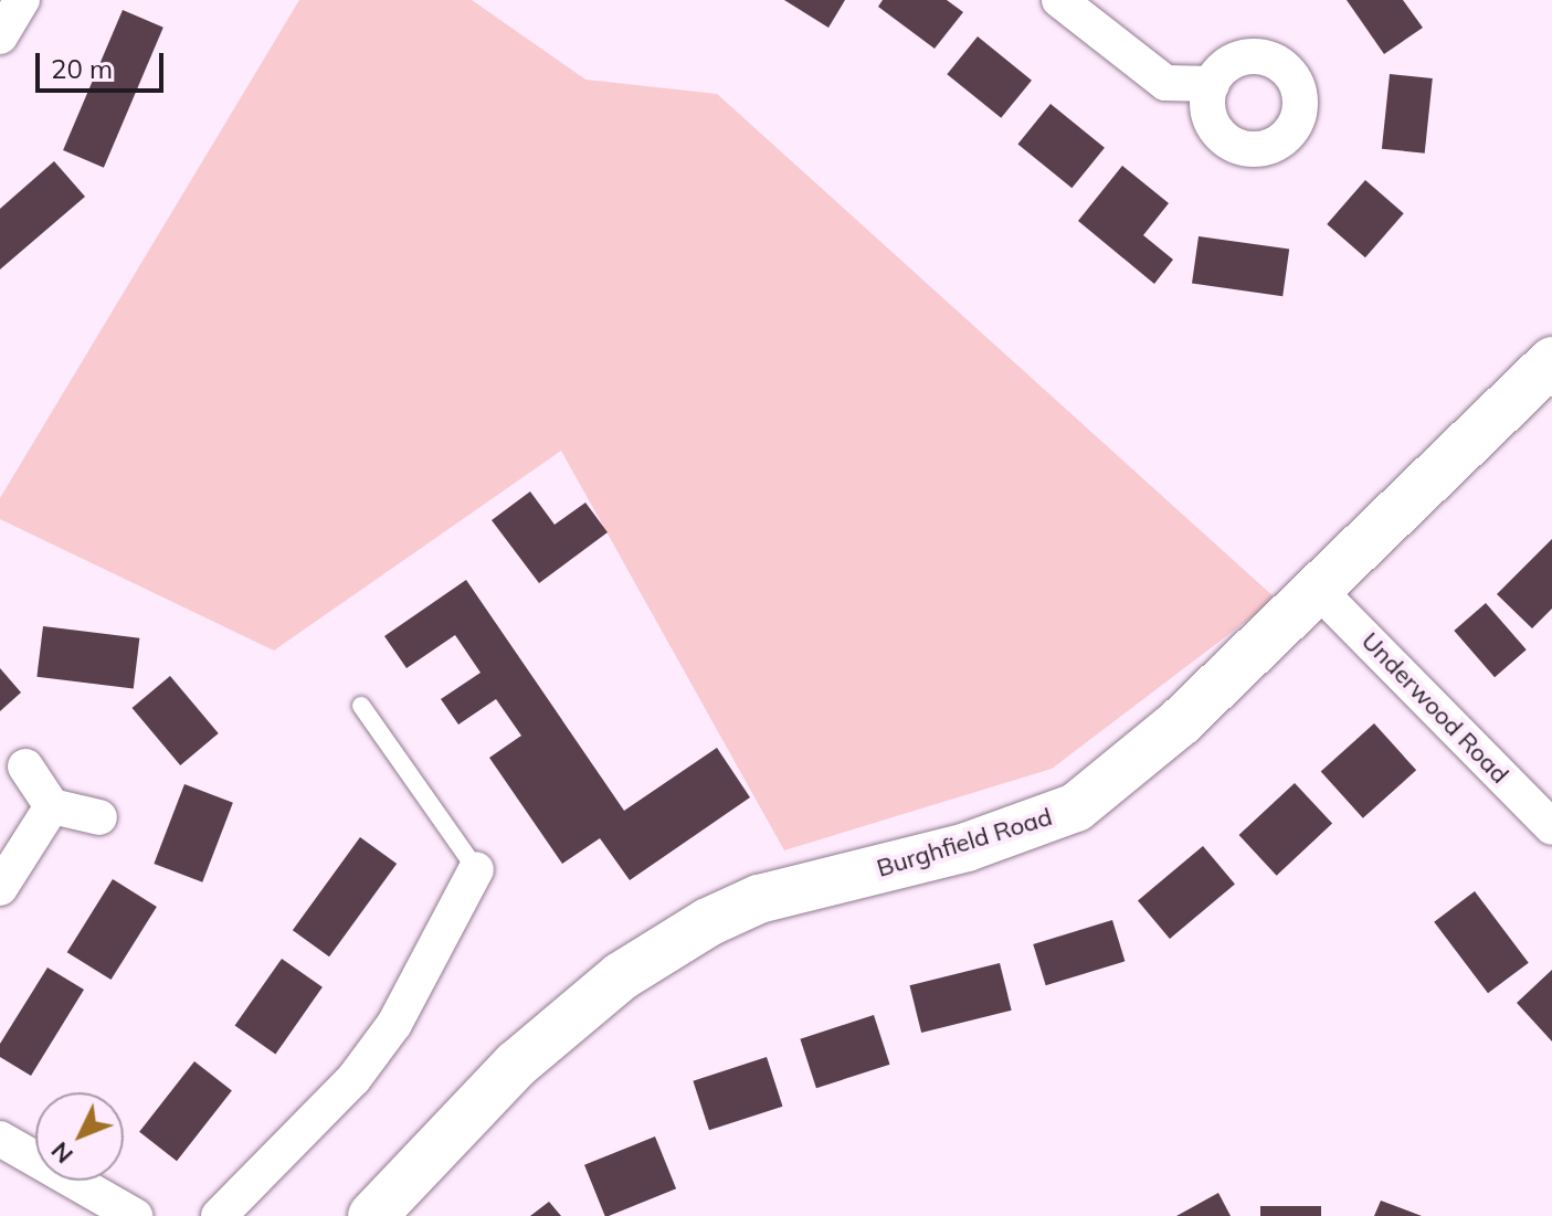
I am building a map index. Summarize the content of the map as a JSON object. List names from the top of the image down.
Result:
{
  "streets": {
    "street": ["Underwood Road", "Burghfield Road"]
  },
  "crossings": [
    ["Underwood Road", "Burghfield Road"]
  ],
  "scale_bar": "20 m",
  "north": "bottom left"
}
